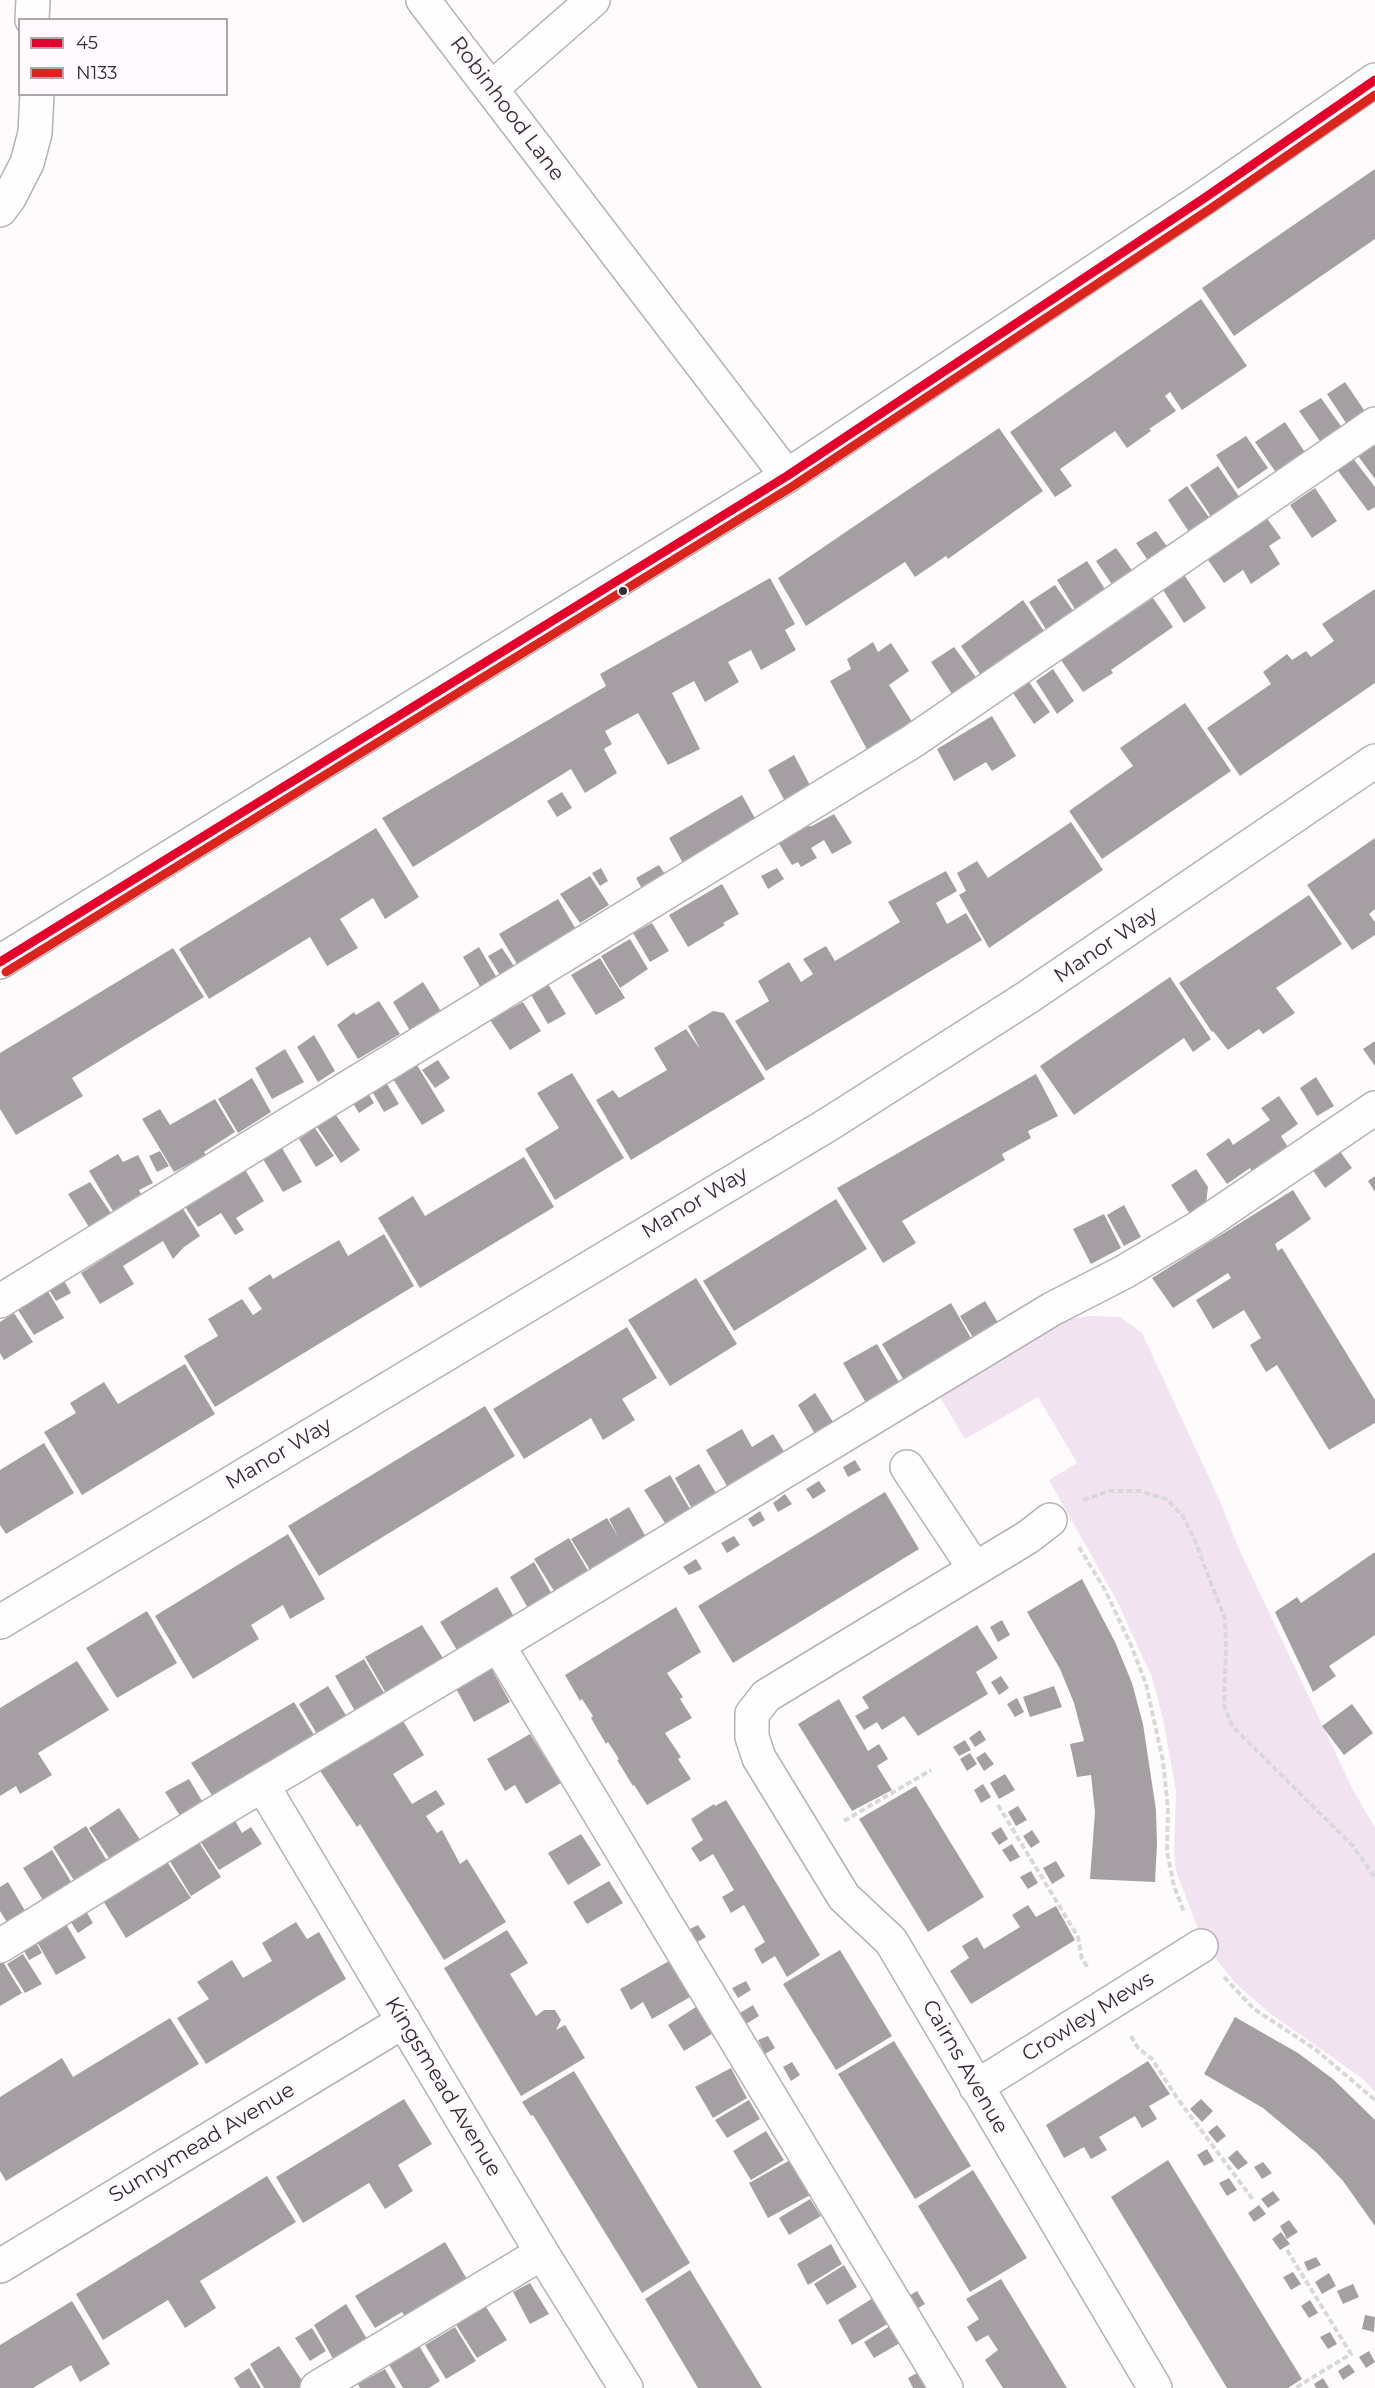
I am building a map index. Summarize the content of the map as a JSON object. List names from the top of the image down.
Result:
{
  "streets": {
    "street": [
      "Robinhood Lane",
      "Manor Way",
      "Crowley Mews",
      "Cairns Avenue",
      "Kingsmead Avenue",
      "Sunnymead Avenue"
    ]
  },
  "crossings": [
    ["Crowley Mews", "Cairns Avenue"],
    ["Kingsmead Avenue", "Sunnymead Avenue"]
  ],
  "lines": ["transit line 45", "transit line N133"],
  "legend": ["45", "N133"]
}
